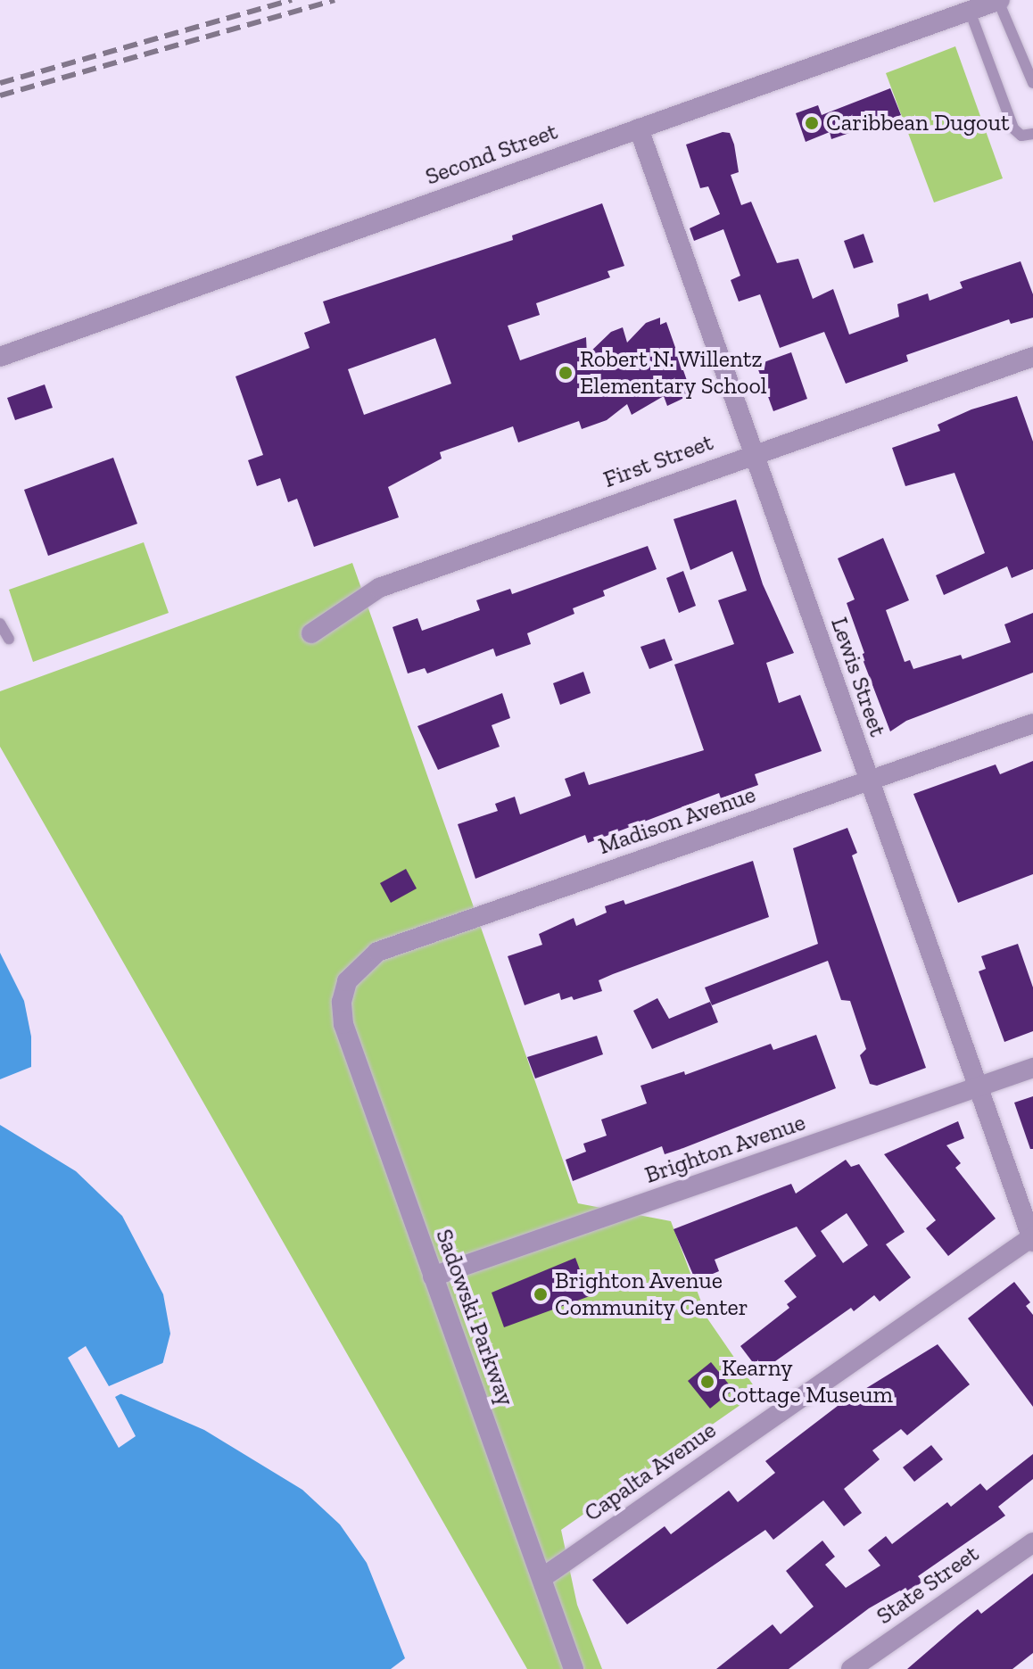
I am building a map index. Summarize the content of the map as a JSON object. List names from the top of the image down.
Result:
{
  "streets": {
    "street": [
      "Second Street",
      "First Street",
      "Lewis Street",
      "Madison Avenue",
      "Brighton Avenue",
      "Sadowski Parkway",
      "Capalta Avenue",
      "State Street"
    ]
  },
  "crossings": [
    ["Second Street", "Lewis Street"],
    ["First Street", "Lewis Street"],
    ["Lewis Street", "Madison Avenue"],
    ["Lewis Street", "Brighton Avenue"],
    ["Lewis Street", "Capalta Avenue"],
    ["Madison Avenue", "Sadowski Parkway"],
    ["Brighton Avenue", "Sadowski Parkway"],
    ["Sadowski Parkway", "Capalta Avenue"]
  ],
  "places": [
    "Caribbean Dugout",
    "Robert N. Willentz Elementary School",
    "Brighton Avenue Community Center",
    "Kearny Cottage Museum"
  ]
}
